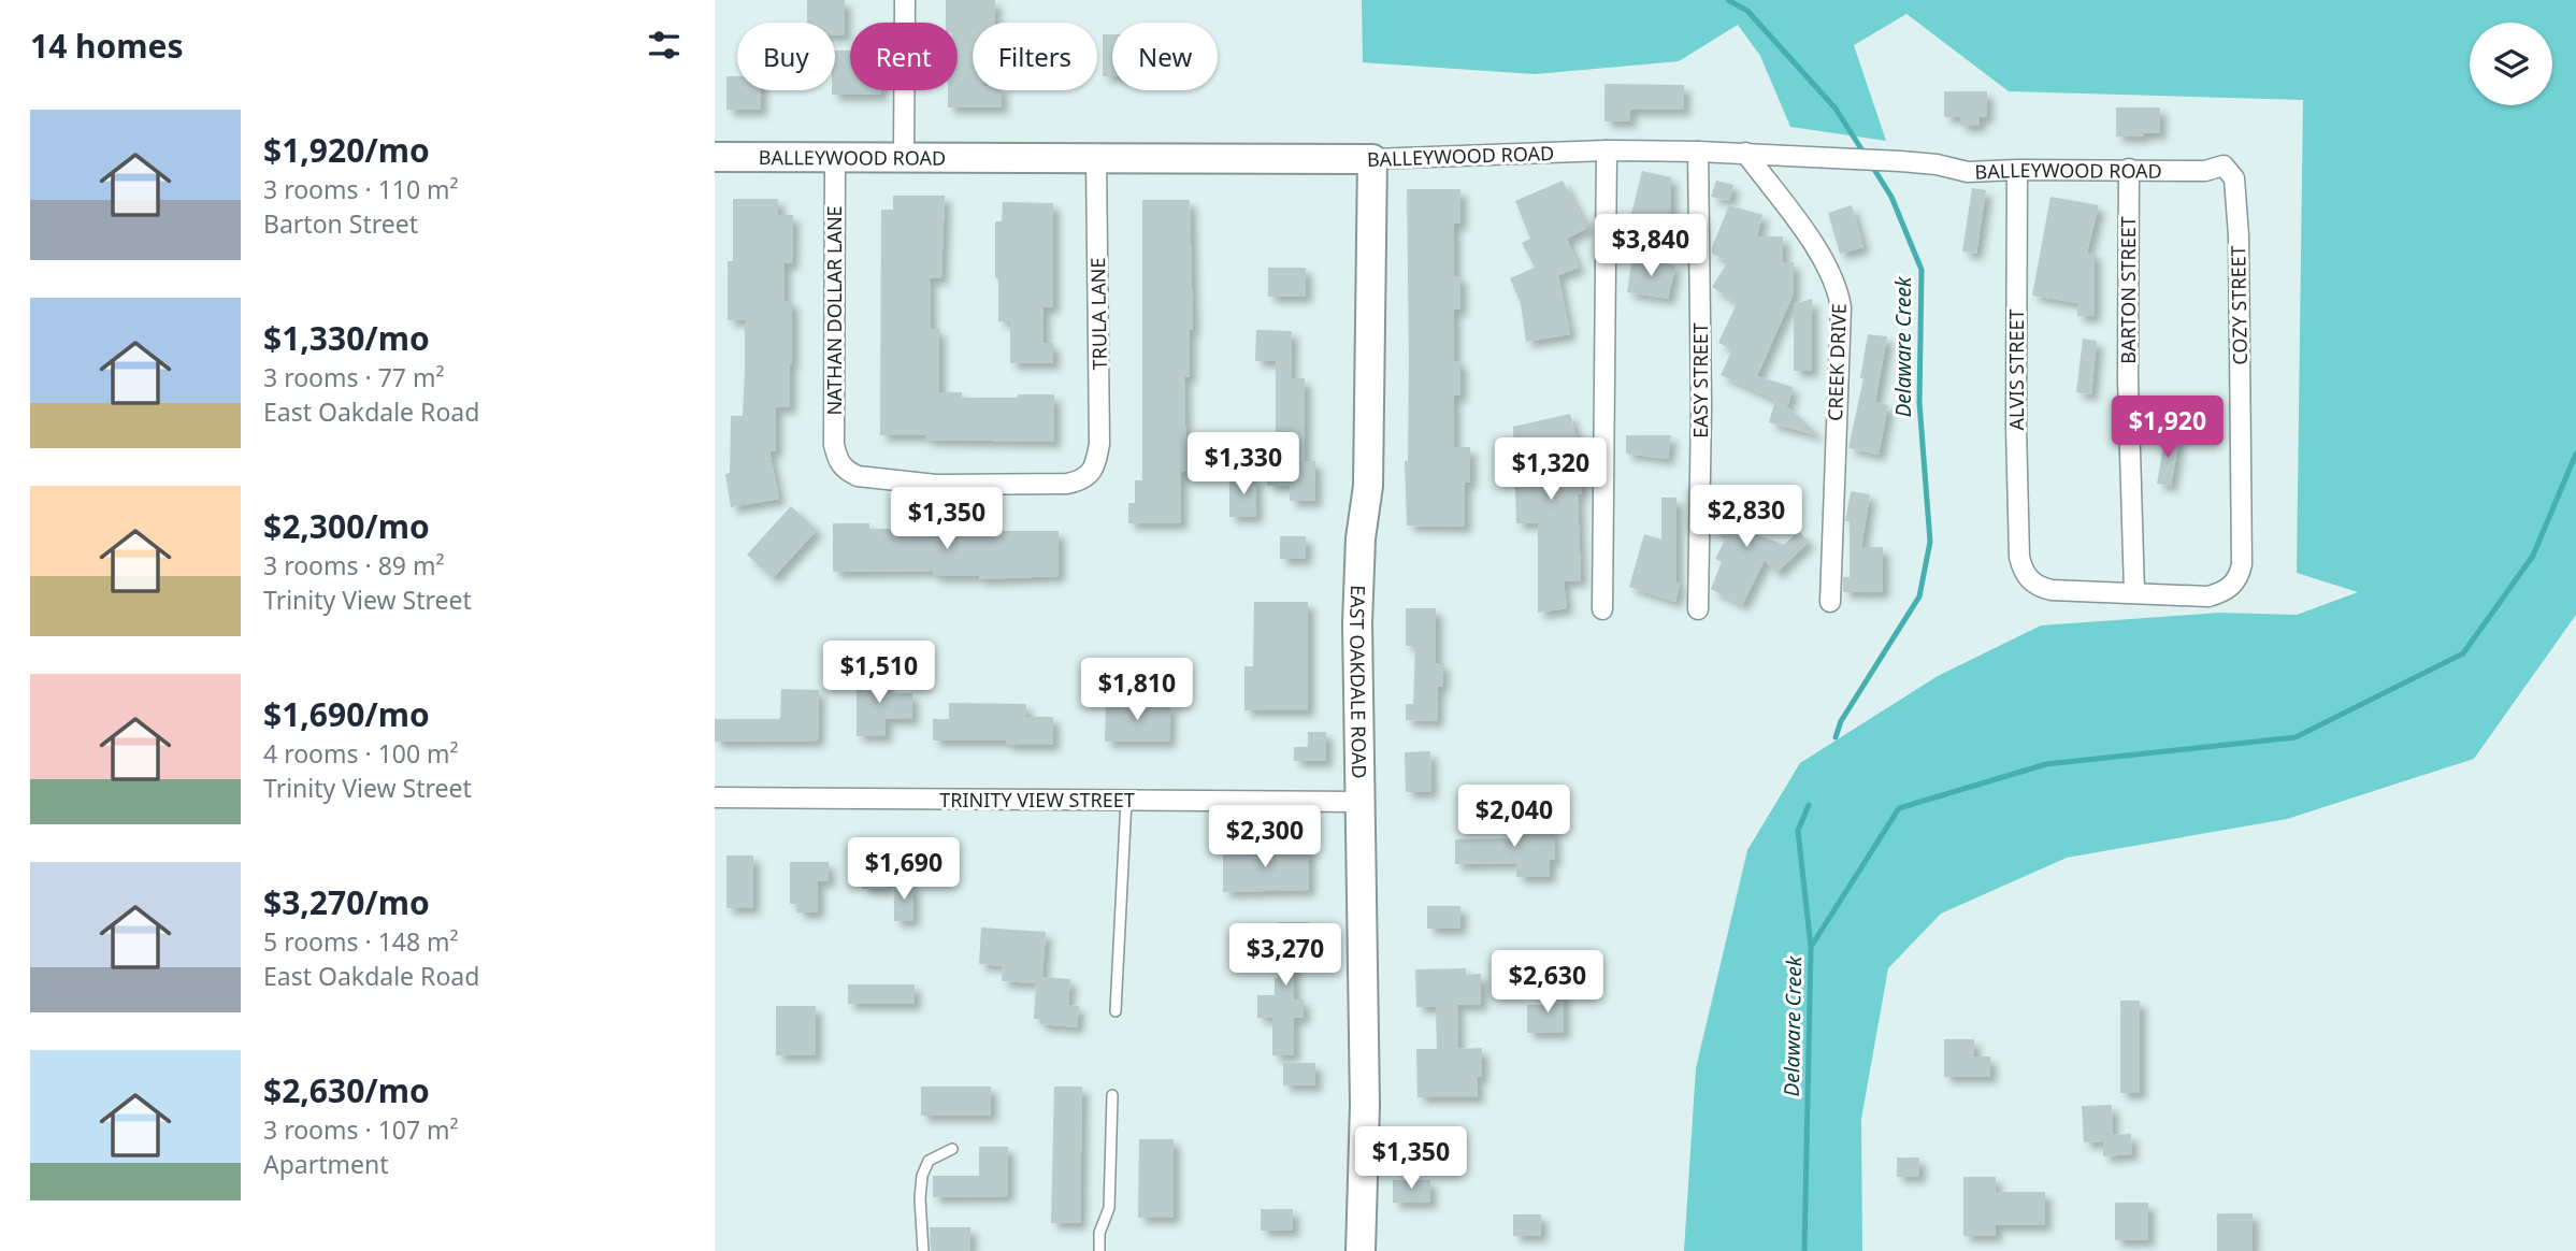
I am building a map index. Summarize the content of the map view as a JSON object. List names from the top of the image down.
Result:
{
  "streets": {
    "street": [
      "BALLEYWOOD ROAD",
      "BARTON STREET",
      "COZY STREET",
      "NATHAN DOLLAR LANE",
      "TRULA LANE",
      "CREEK DRIVE",
      "ALVIS STREET",
      "EASY STREET",
      "EAST OAKDALE ROAD",
      "TRINITY VIEW STREET"
    ]
  },
  "crossings": [
    ["BALLEYWOOD ROAD", "BARTON STREET"],
    ["BALLEYWOOD ROAD", "COZY STREET"],
    ["BALLEYWOOD ROAD", "NATHAN DOLLAR LANE"],
    ["BALLEYWOOD ROAD", "TRULA LANE"],
    ["BALLEYWOOD ROAD", "CREEK DRIVE"],
    ["BALLEYWOOD ROAD", "ALVIS STREET"],
    ["BALLEYWOOD ROAD", "EASY STREET"],
    ["BALLEYWOOD ROAD", "EAST OAKDALE ROAD"],
    ["BARTON STREET", "COZY STREET"],
    ["BARTON STREET", "ALVIS STREET"],
    ["COZY STREET", "ALVIS STREET"],
    ["NATHAN DOLLAR LANE", "TRULA LANE"],
    ["EAST OAKDALE ROAD", "TRINITY VIEW STREET"]
  ],
  "water": ["Delaware Creek"],
  "page": {
    "heading": "14 homes",
    "chip": [
      "Buy",
      "Rent",
      "Filters",
      "New"
    ],
    "list": [
      {
        "name": "$1,920/mo",
        "note": "3 rooms · 110 m² · Barton Street"
      },
      {
        "name": "$1,330/mo",
        "note": "3 rooms · 77 m² · East Oakdale Road"
      },
      {
        "name": "$2,300/mo",
        "note": "3 rooms · 89 m² · Trinity View Street"
      },
      {
        "name": "$1,690/mo",
        "note": "4 rooms · 100 m² · Trinity View Street"
      },
      {
        "name": "$3,270/mo",
        "note": "5 rooms · 148 m² · East Oakdale Road"
      },
      {
        "name": "$2,630/mo",
        "note": "3 rooms · 107 m² · Apartment"
      }
    ],
    "price": [
      "$3,840",
      "$1,920",
      "$1,330",
      "$1,320",
      "$2,830",
      "$1,350",
      "$1,510",
      "$1,810",
      "$2,040",
      "$2,300",
      "$1,690",
      "$3,270",
      "$2,630",
      "$1,350"
    ]
  }
}
